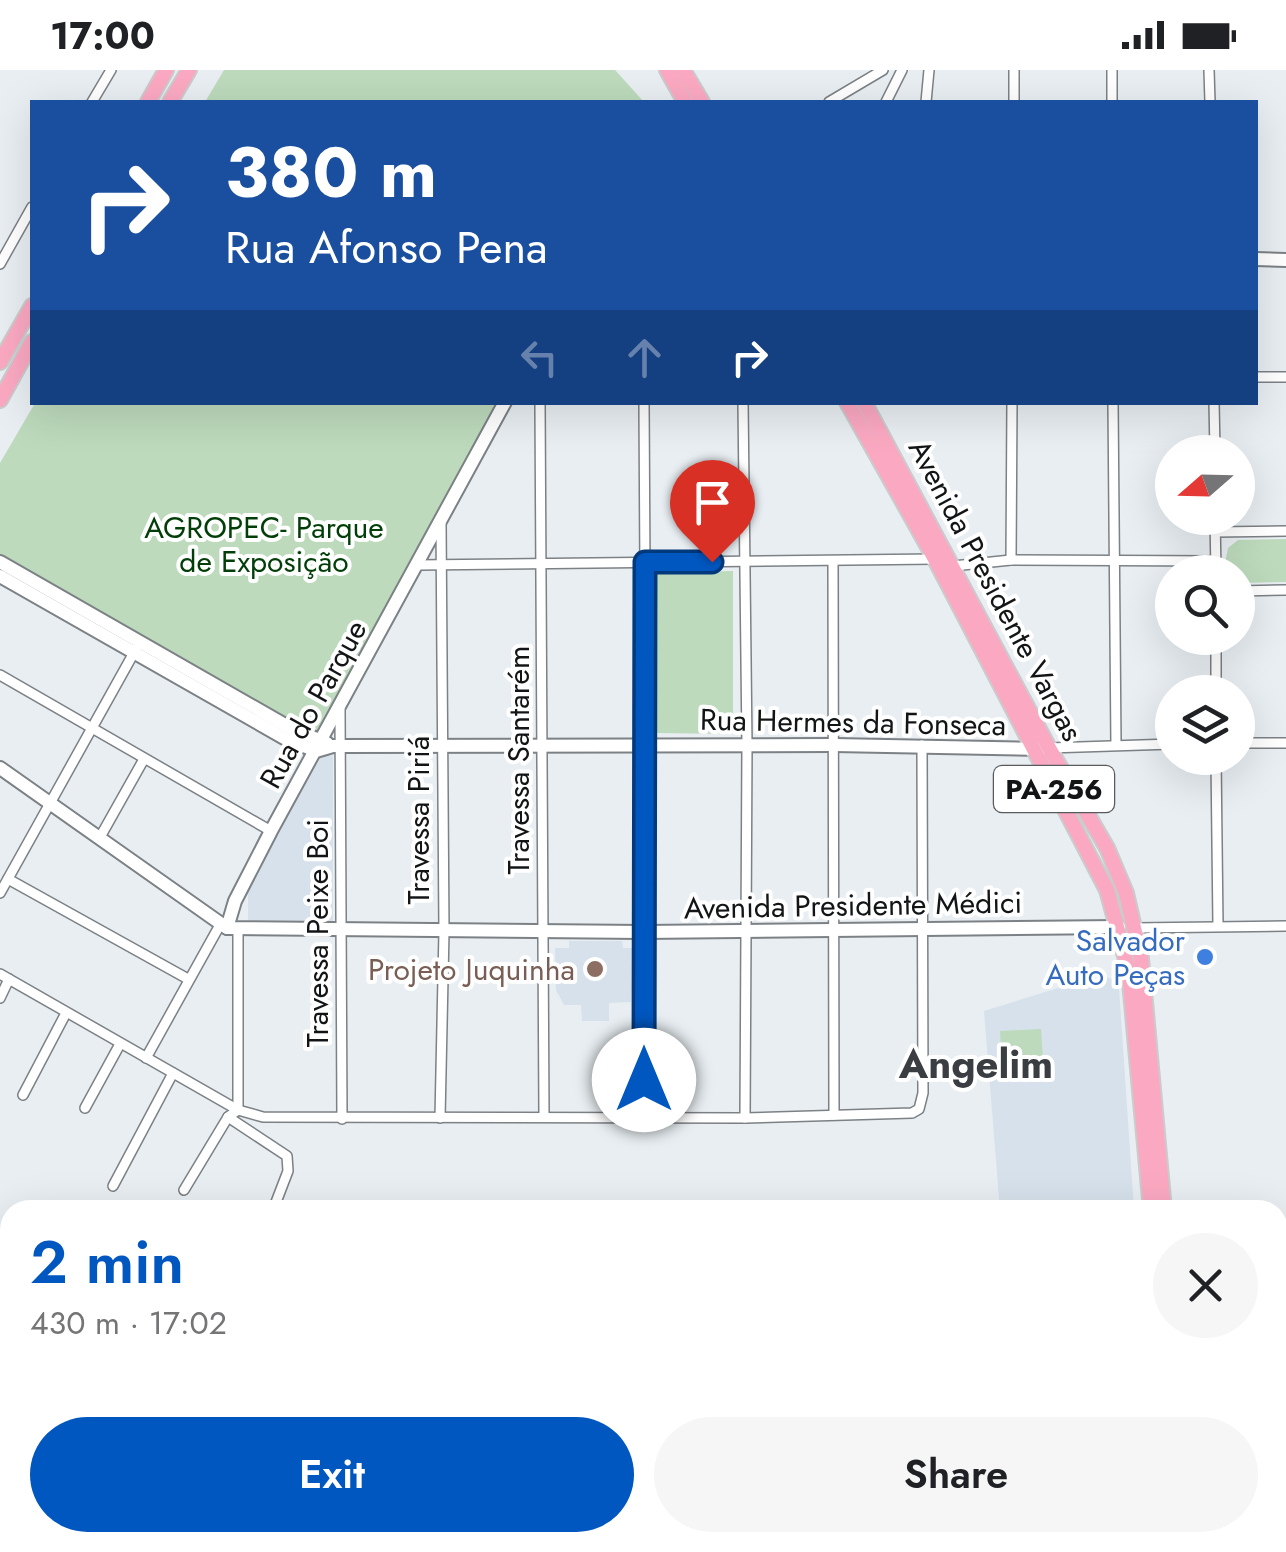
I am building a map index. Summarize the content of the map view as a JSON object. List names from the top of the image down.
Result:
{
  "streets": {
    "main road": ["Avenida Presidente Vargas", "PA-256"],
    "street": [
      "Rua do Parque",
      "Rua Hermes da Fonseca",
      "Travessa Santarém",
      "Travessa Piriá",
      "Avenida Presidente Médici",
      "Travessa Peixe Boi"
    ]
  },
  "crossings": [
    ["Avenida Presidente Vargas", "Rua Hermes da Fonseca"],
    ["Avenida Presidente Vargas", "Avenida Presidente Médici"],
    ["Rua do Parque", "Rua Hermes da Fonseca"],
    ["Rua do Parque", "Travessa Piriá"],
    ["Rua do Parque", "Avenida Presidente Médici"],
    ["Rua do Parque", "Travessa Peixe Boi"],
    ["Rua Hermes da Fonseca", "Travessa Santarém"],
    ["Rua Hermes da Fonseca", "Travessa Piriá"],
    ["Rua Hermes da Fonseca", "Travessa Peixe Boi"],
    ["Travessa Santarém", "Avenida Presidente Médici"],
    ["Travessa Piriá", "Avenida Presidente Médici"],
    ["Avenida Presidente Médici", "Travessa Peixe Boi"]
  ],
  "districts": ["Angelim"],
  "parks": ["AGROPEC- Parque de Exposição"],
  "places": ["Salvador Auto Peças", "Projeto Juquinha"],
  "north": "left",
  "page": {
    "status": "17:00",
    "turn": ["380 m", "Rua Afonso Pena"],
    "heading": ["2 min", "430 m · 17:02"],
    "buttons": ["Exit", "Share"]
  }
}
